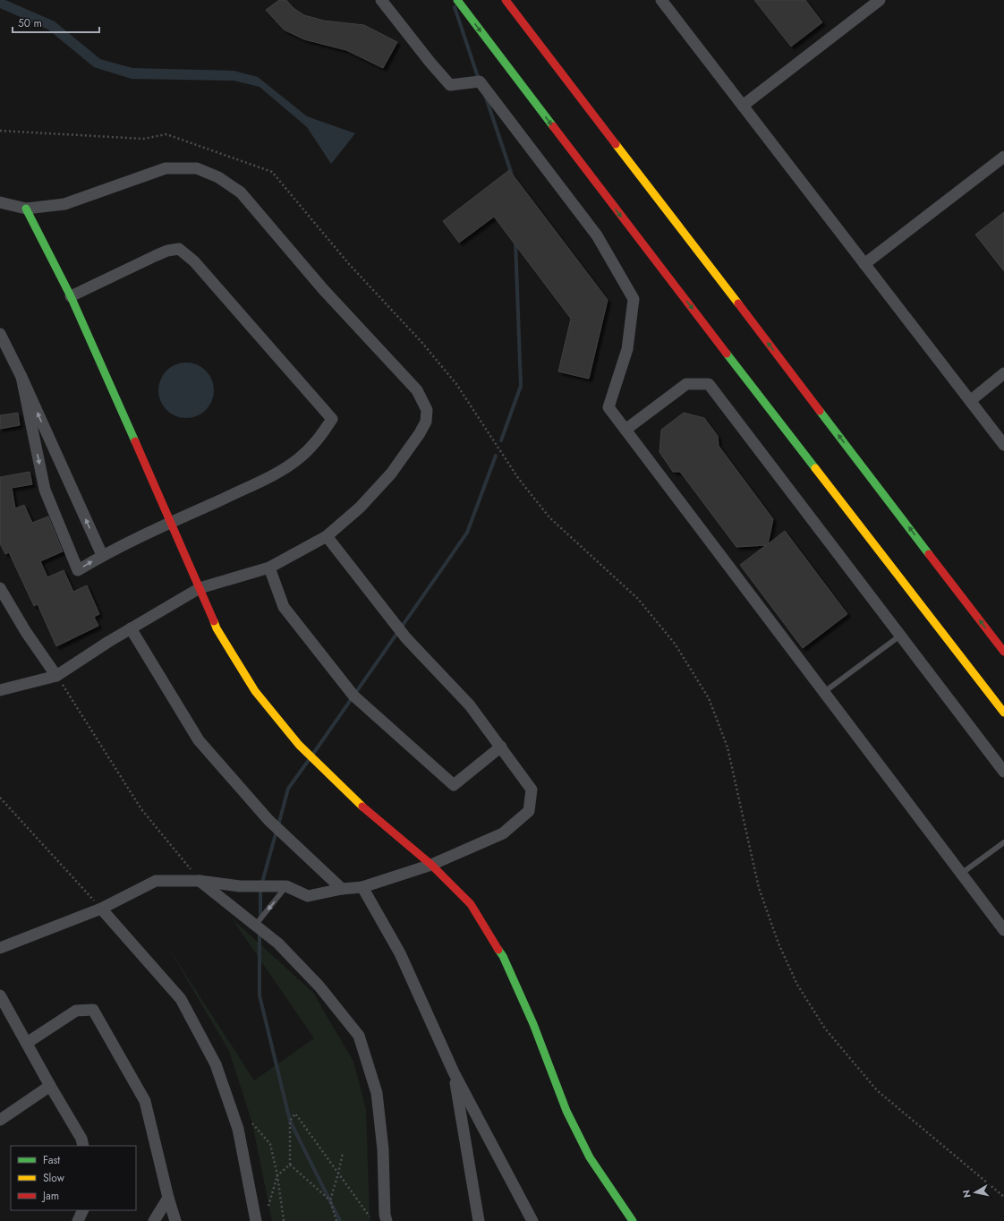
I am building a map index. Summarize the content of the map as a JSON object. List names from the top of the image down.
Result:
{
  "legend": ["Fast", "Slow", "Jam"],
  "scale_bar": "50 m",
  "north": "left"
}
